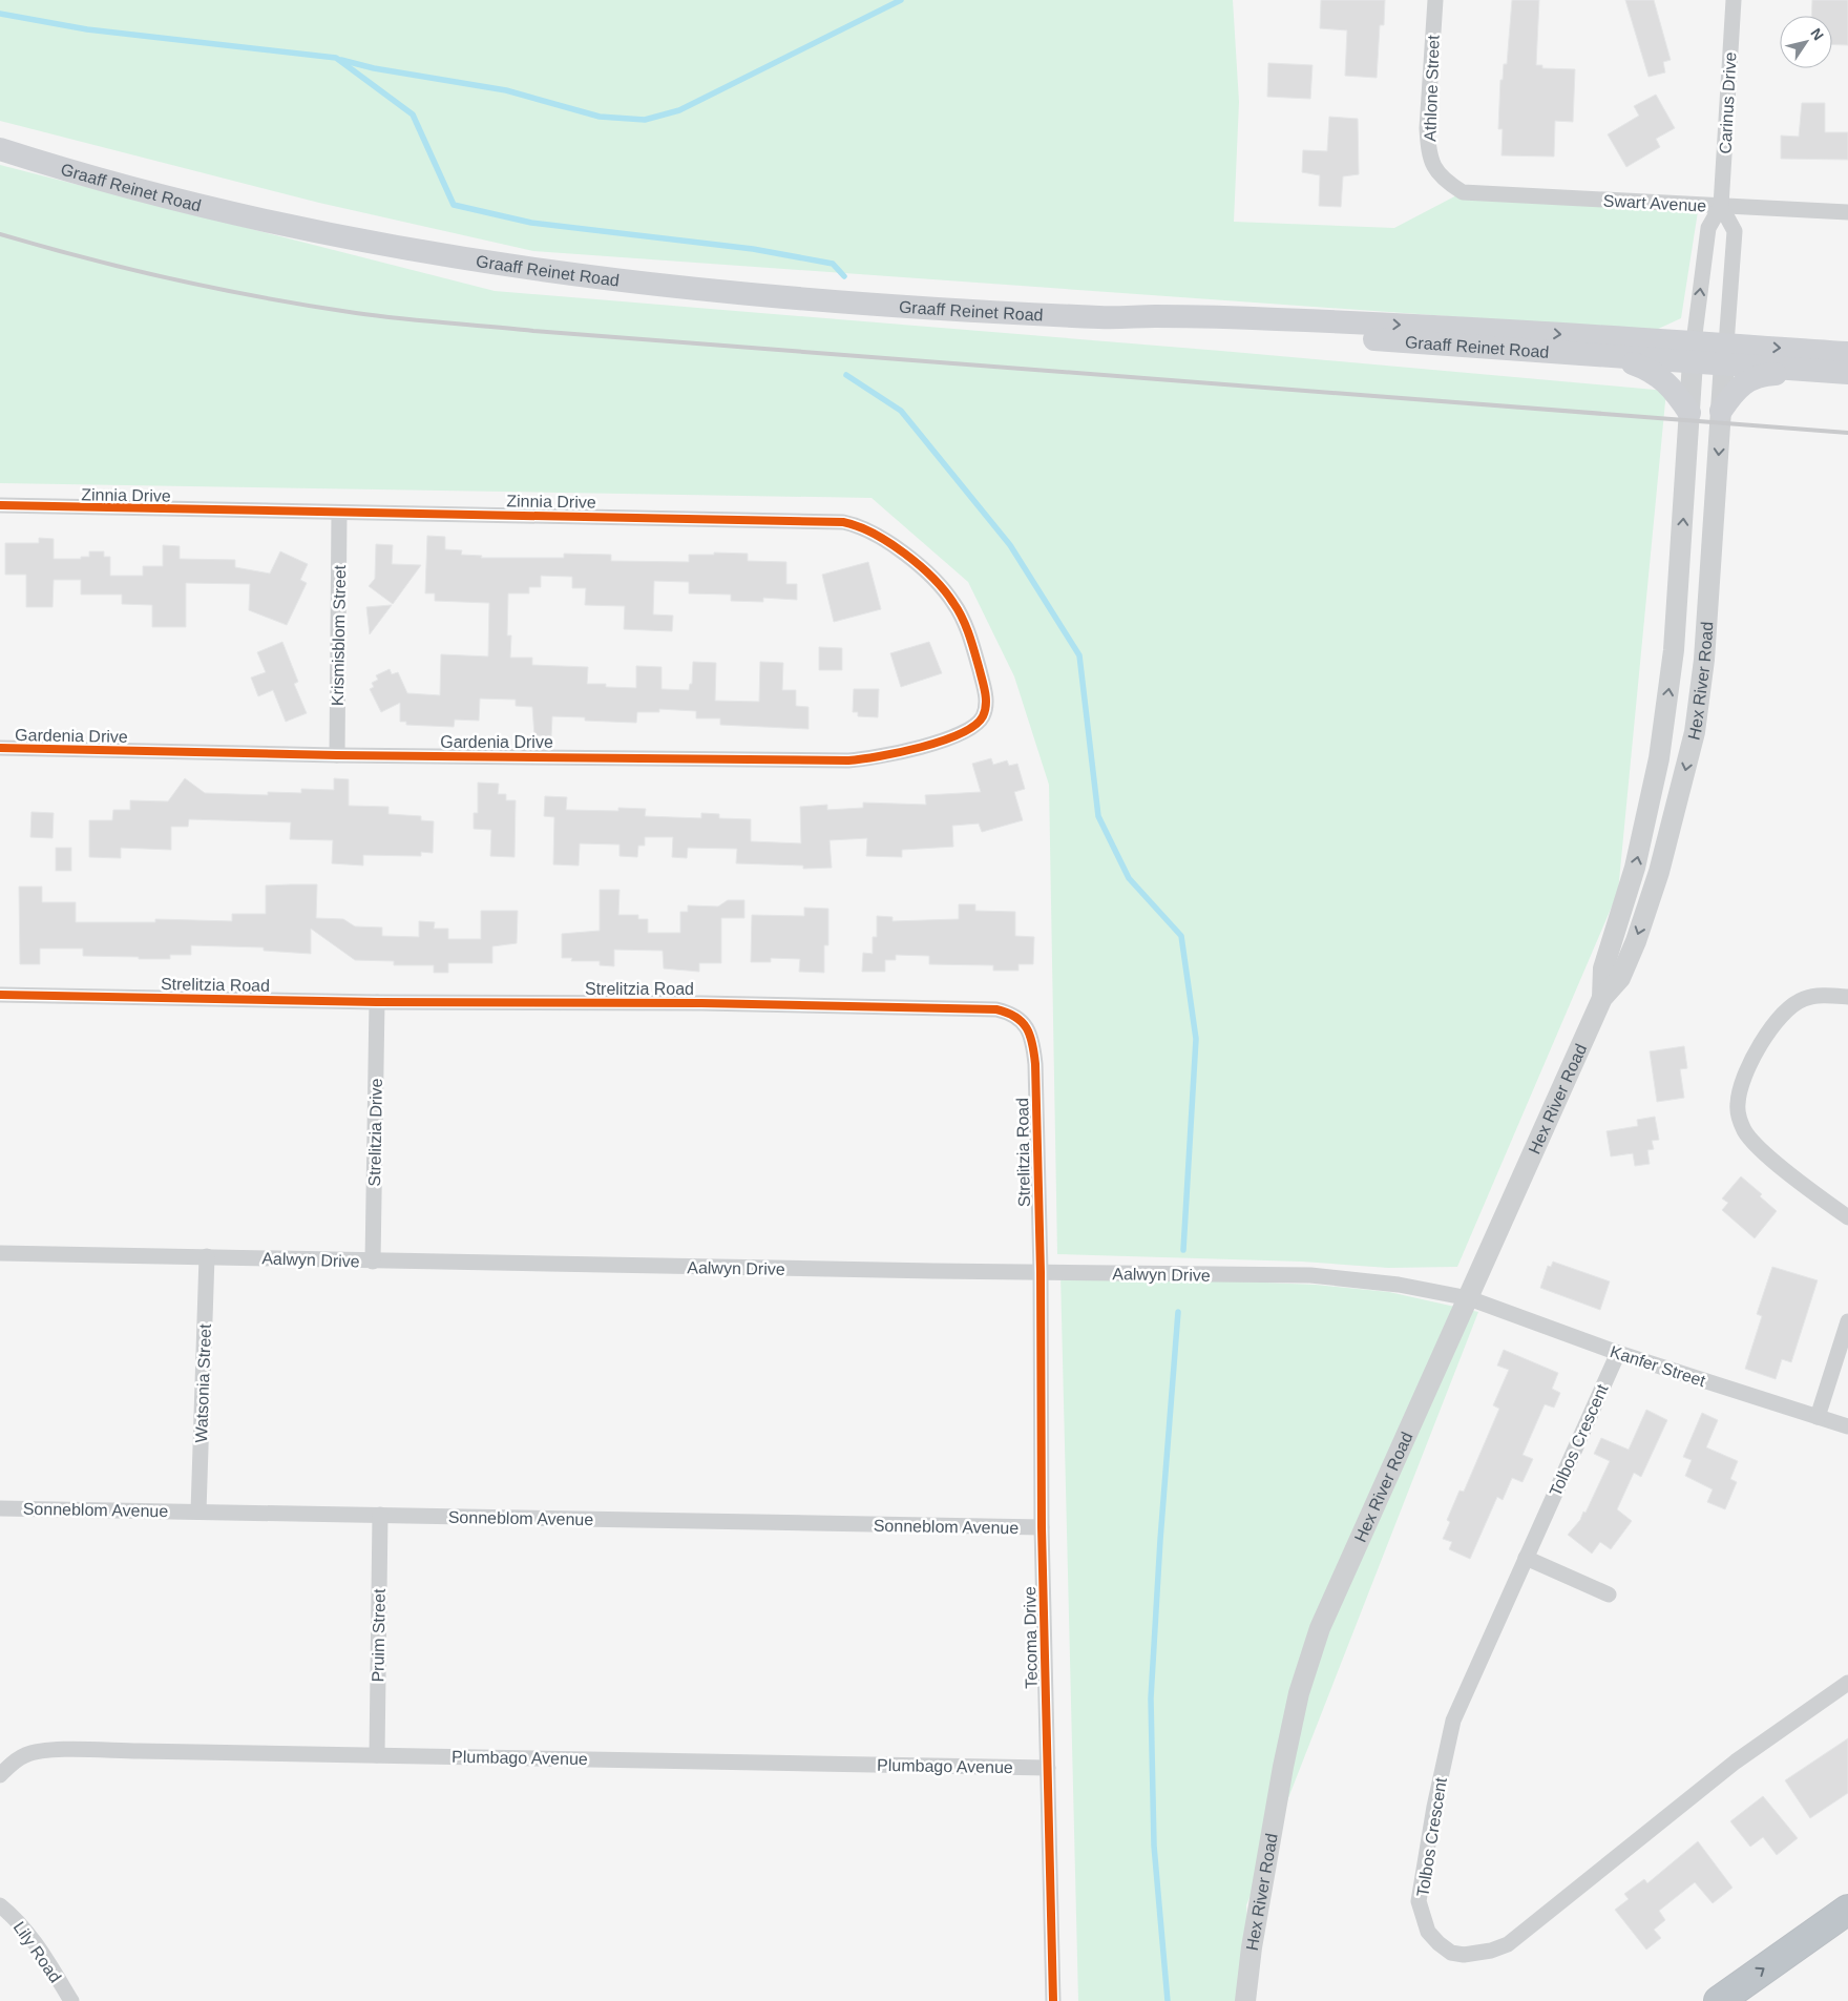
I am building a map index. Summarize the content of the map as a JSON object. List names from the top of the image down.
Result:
{
  "streets": {
    "main road": ["Graaff Reinet Road"],
    "street": [
      "Athlone Street",
      "Carinus Drive",
      "Swart Avenue",
      "Zinnia Drive",
      "Krismisblom Street",
      "Hex River Road",
      "Gardenia Drive",
      "Strelitzia Road",
      "Strelitzia Drive",
      "Aalwyn Drive",
      "Kanfer Street",
      "Watsonia Street",
      "Tolbos Crescent",
      "Sonneblom Avenue",
      "Pruim Street",
      "Tecoma Drive",
      "Plumbago Avenue",
      "Lily Road"
    ]
  },
  "crossings": [
    ["Athlone Street", "Swart Avenue"],
    ["Carinus Drive", "Graaff Reinet Road"],
    ["Carinus Drive", "Swart Avenue"],
    ["Carinus Drive", "Hex River Road"],
    ["Graaff Reinet Road", "Hex River Road"],
    ["Zinnia Drive", "Krismisblom Street"],
    ["Zinnia Drive", "Gardenia Drive"],
    ["Krismisblom Street", "Gardenia Drive"],
    ["Hex River Road", "Aalwyn Drive"],
    ["Hex River Road", "Kanfer Street"],
    ["Strelitzia Road", "Strelitzia Drive"],
    ["Strelitzia Road", "Aalwyn Drive"],
    ["Strelitzia Road", "Tecoma Drive"],
    ["Strelitzia Drive", "Aalwyn Drive"],
    ["Aalwyn Drive", "Kanfer Street"],
    ["Aalwyn Drive", "Watsonia Street"],
    ["Aalwyn Drive", "Tecoma Drive"],
    ["Kanfer Street", "Tolbos Crescent"],
    ["Watsonia Street", "Sonneblom Avenue"],
    ["Sonneblom Avenue", "Pruim Street"],
    ["Sonneblom Avenue", "Tecoma Drive"],
    ["Pruim Street", "Plumbago Avenue"],
    ["Tecoma Drive", "Plumbago Avenue"]
  ],
  "north": "top right"
}
